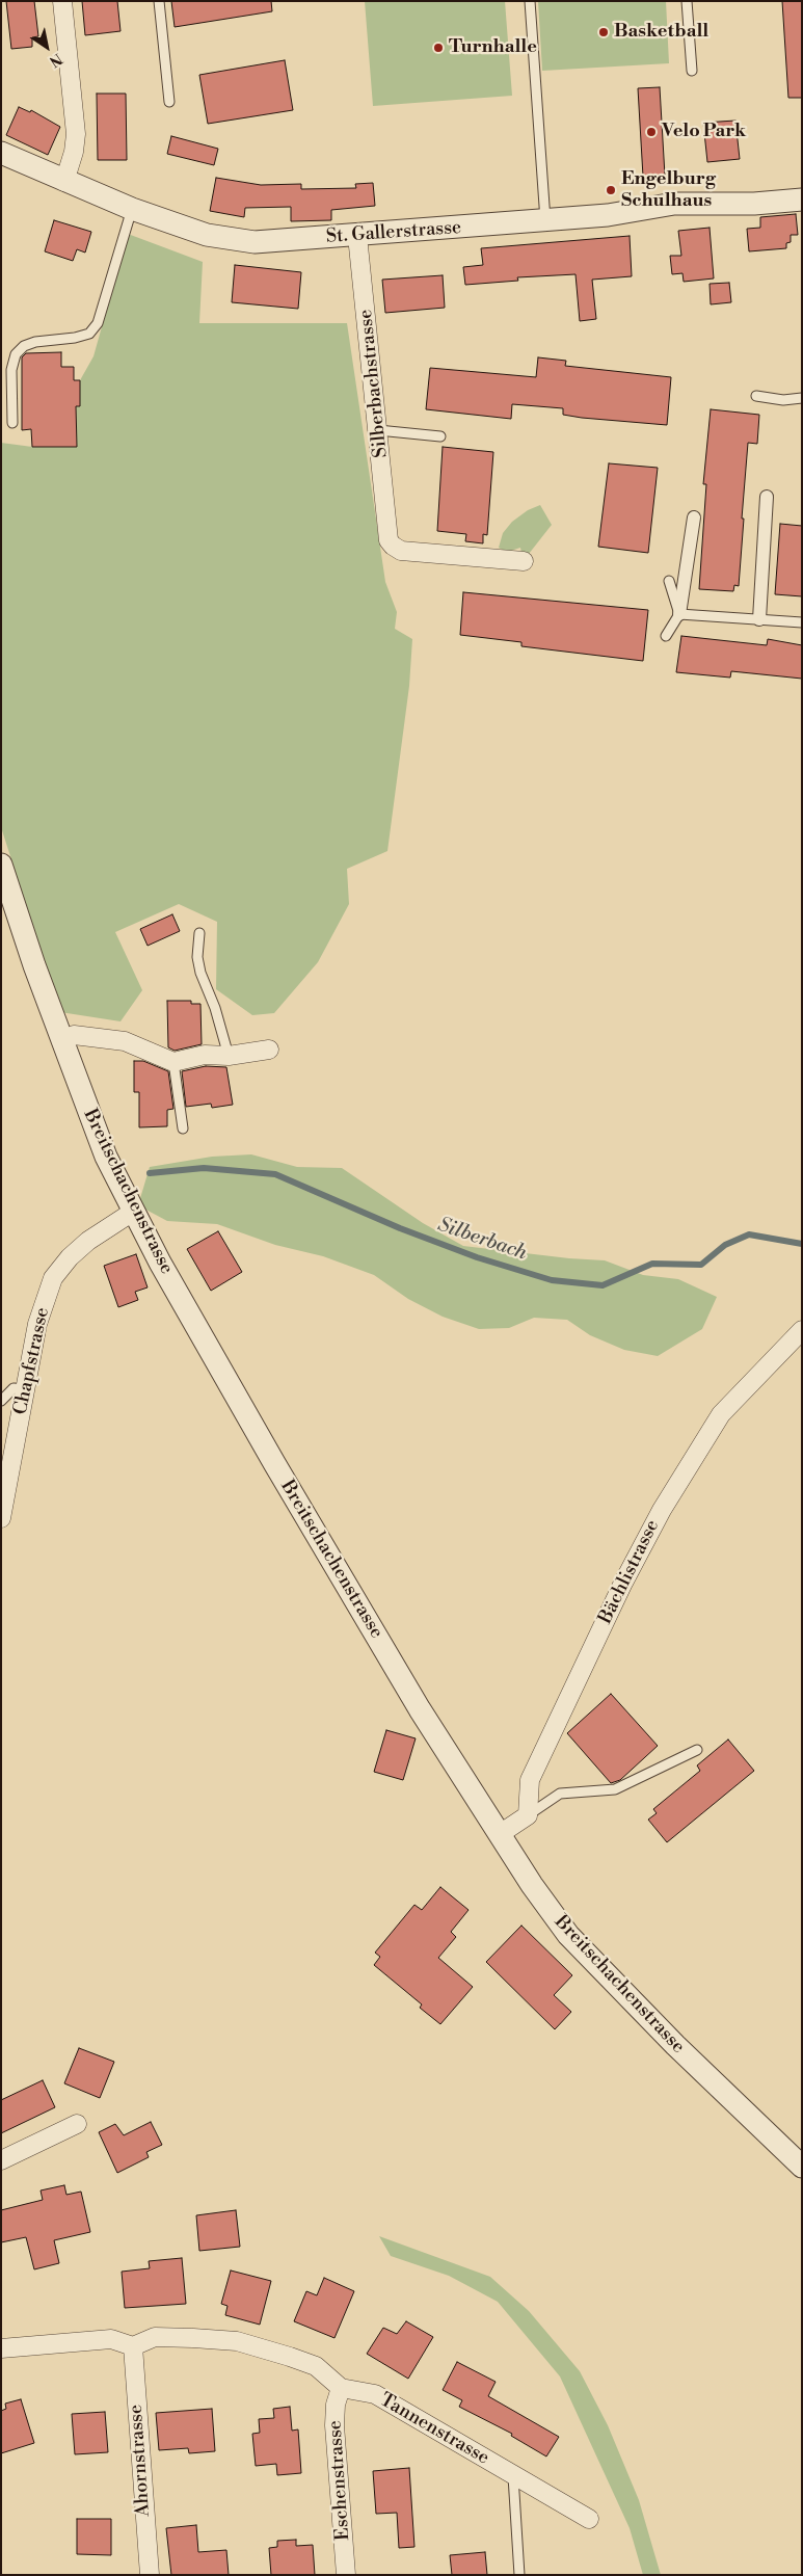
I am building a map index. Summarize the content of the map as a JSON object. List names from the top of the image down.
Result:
{
  "streets": {
    "street": [
      "St. Gallerstrasse",
      "Silberbachstrasse",
      "Breitschachenstrasse",
      "Chapfstrasse",
      "Bächlistrasse",
      "Tannenstrasse",
      "Ahornstrasse",
      "Eschenstrasse"
    ]
  },
  "crossings": [
    ["St. Gallerstrasse", "Silberbachstrasse"],
    ["Breitschachenstrasse", "Chapfstrasse"],
    ["Tannenstrasse", "Eschenstrasse"]
  ],
  "water": ["Silberbach"],
  "places": [
    "Basketball",
    "Turnhalle",
    "Velo Park",
    "Engelburg Schulhaus"
  ],
  "north": "bottom right"
}
